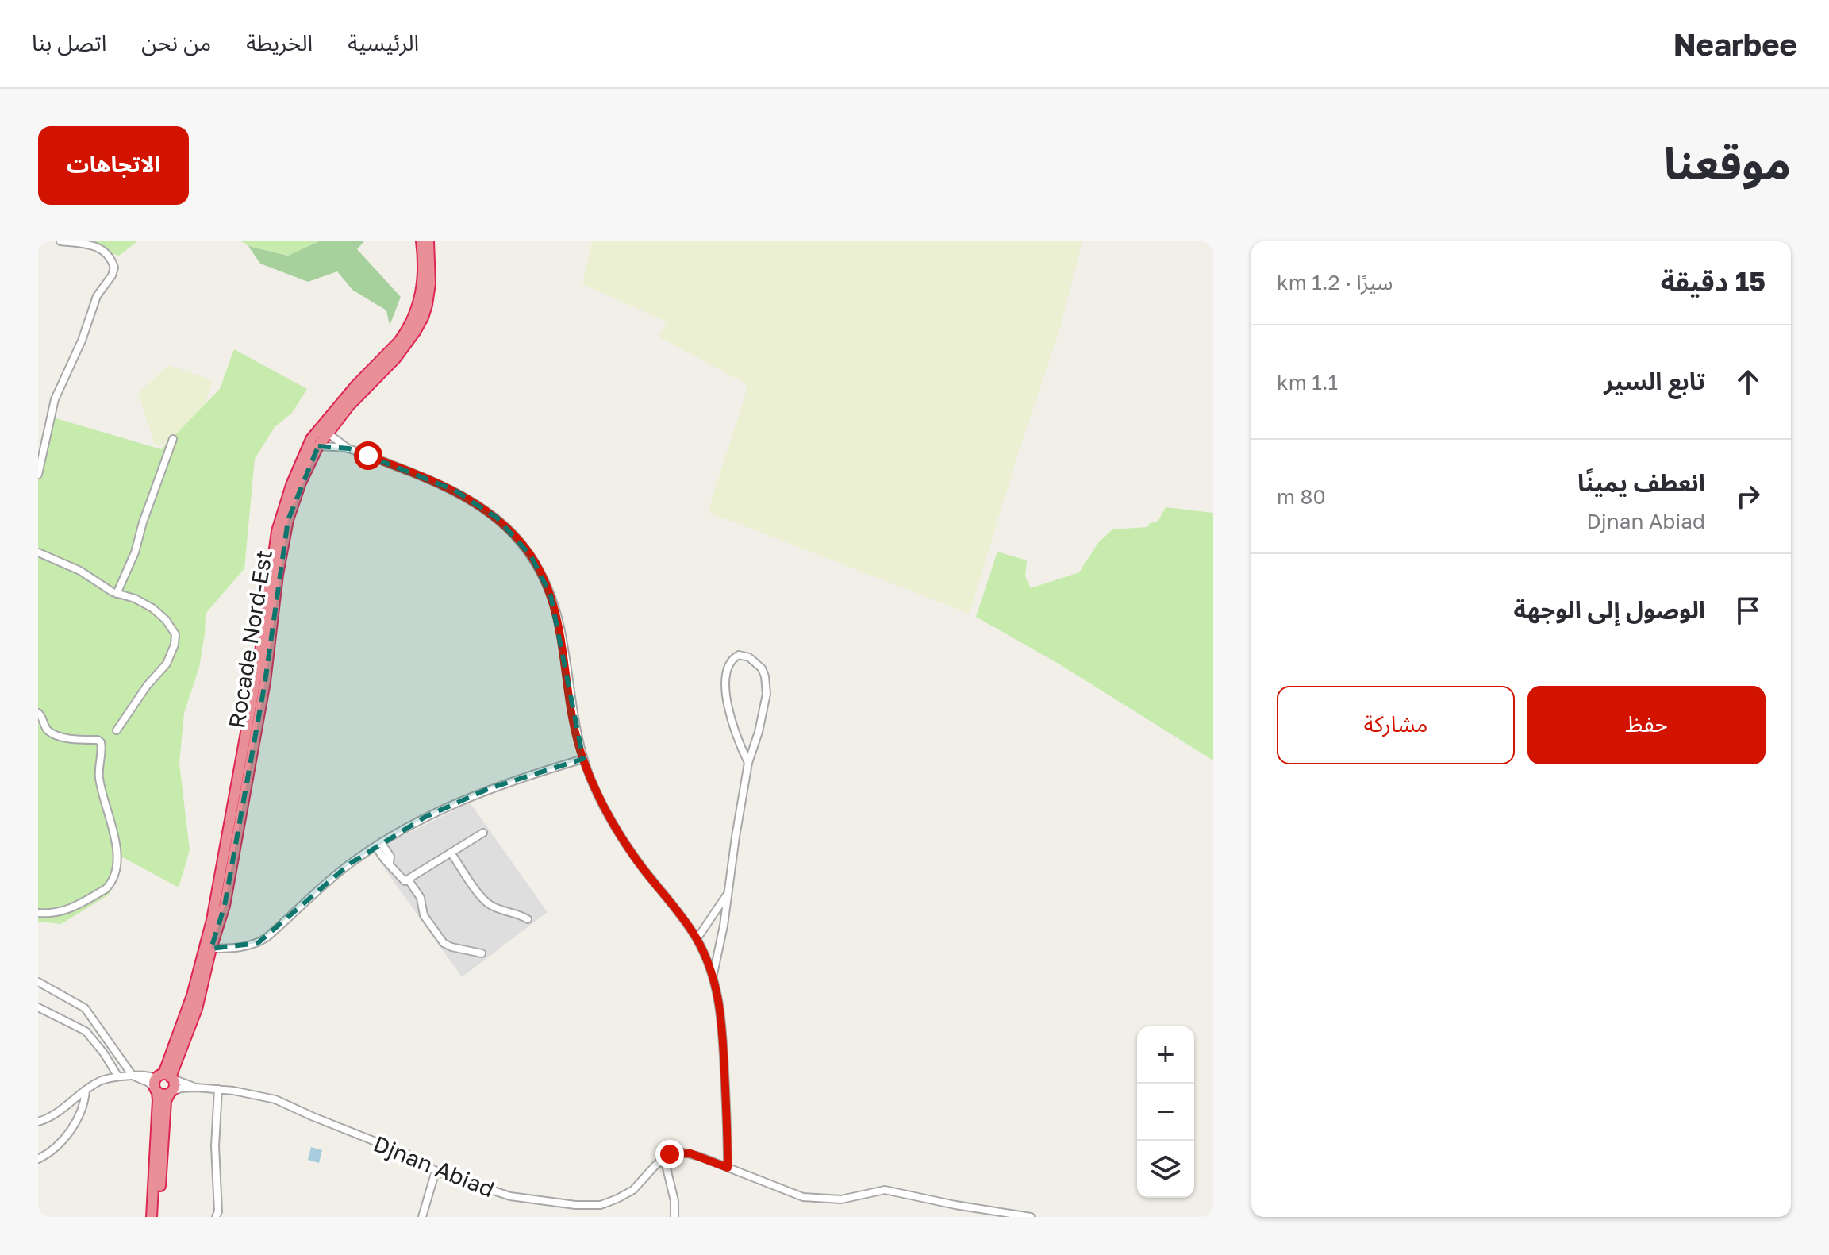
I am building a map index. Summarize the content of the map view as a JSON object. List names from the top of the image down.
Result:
{
  "streets": {
    "highway": ["Rocade Nord-Est"],
    "street": ["Djnan Abiad"]
  },
  "page": {
    "header": "Nearbee",
    "nav": [
      "الرئيسية",
      "الخريطة",
      "من نحن",
      "اتصل بنا"
    ],
    "title": "موقعنا",
    "buttons": [
      "الاتجاهات",
      ["حفظ", "مشاركة"]
    ],
    "heading": ["15 دقيقة", "سيرًا · 1.2 km"],
    "list": [
      ["تابع السير", "1.1 km"],
      ["انعطف يمينًا", "Djnan Abiad", "80 m"],
      "الوصول إلى الوجهة"
    ],
    "map_buttons": ["+", "−"]
  }
}
